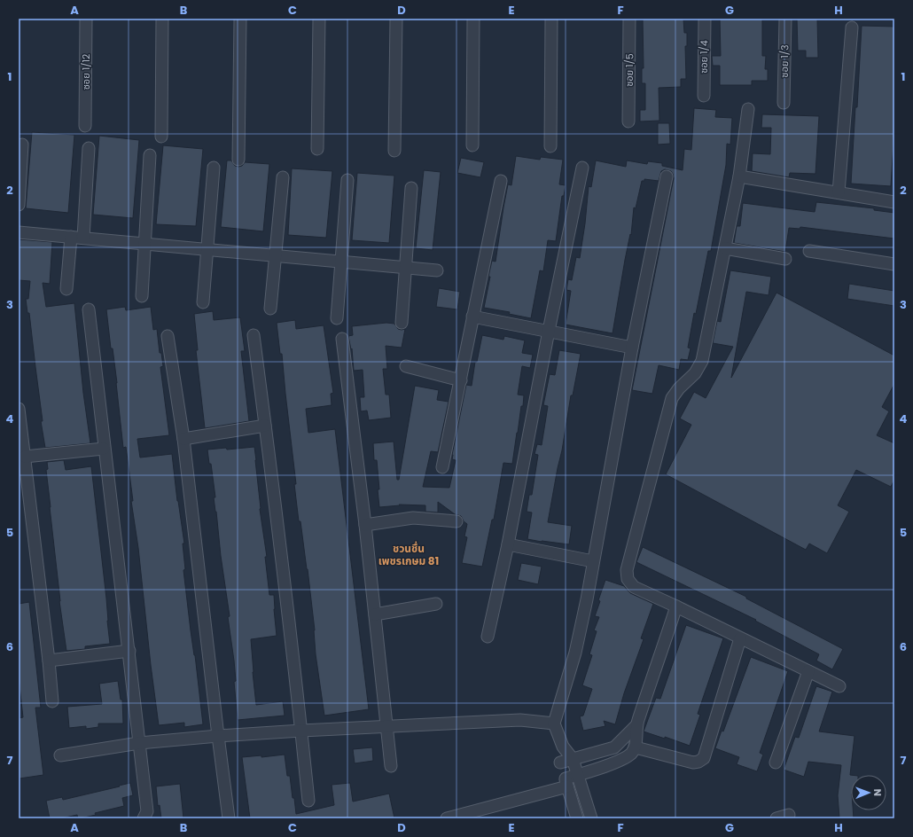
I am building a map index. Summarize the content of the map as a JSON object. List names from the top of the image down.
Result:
{
  "streets": {
    "street": [
      "ซอย 1/4",
      "ซอย 1/3",
      "ซอย 1/5",
      "ซอย 1/12"
    ]
  },
  "districts": ["ชวนชื่น เพชรเกษม 81"],
  "north": "right",
  "grid": {
    "columns": [
      "A",
      "B",
      "C",
      "D",
      "E",
      "F",
      "G",
      "H"
    ],
    "rows": [
      "1",
      "2",
      "3",
      "4",
      "5",
      "6",
      "7"
    ]
  }
}
